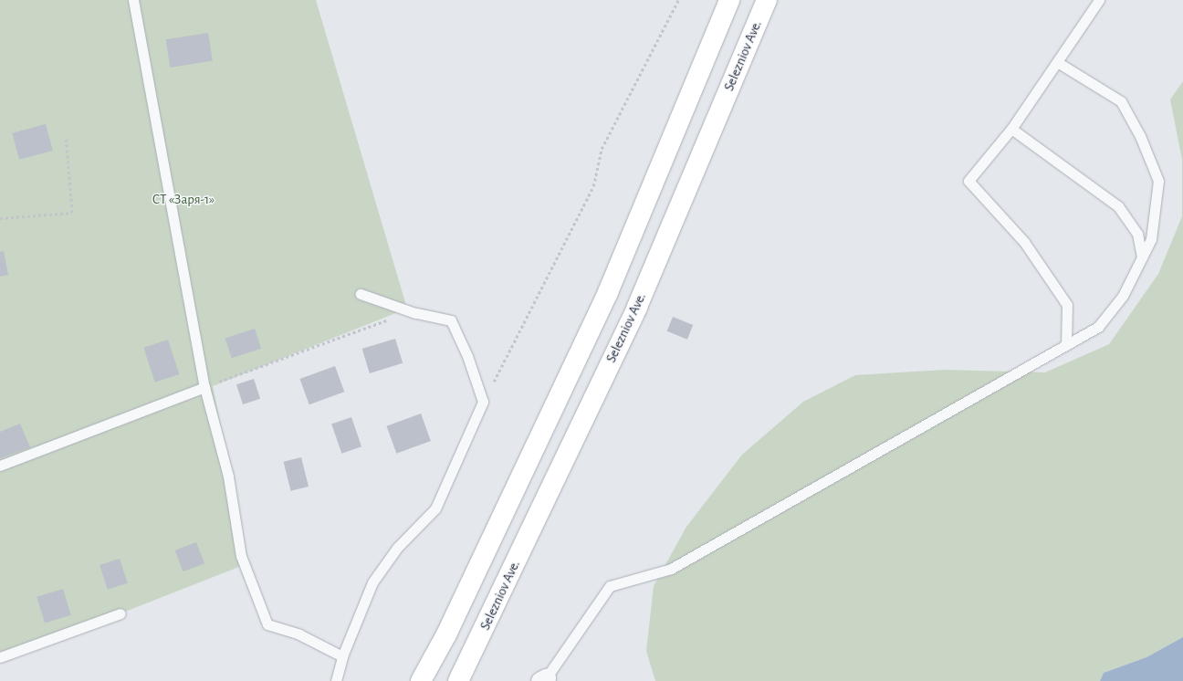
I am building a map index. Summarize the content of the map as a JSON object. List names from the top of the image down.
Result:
{
  "streets": {
    "main road": ["Selezniov Ave."]
  },
  "parks": ["СТ «Заря-1»"]
}
